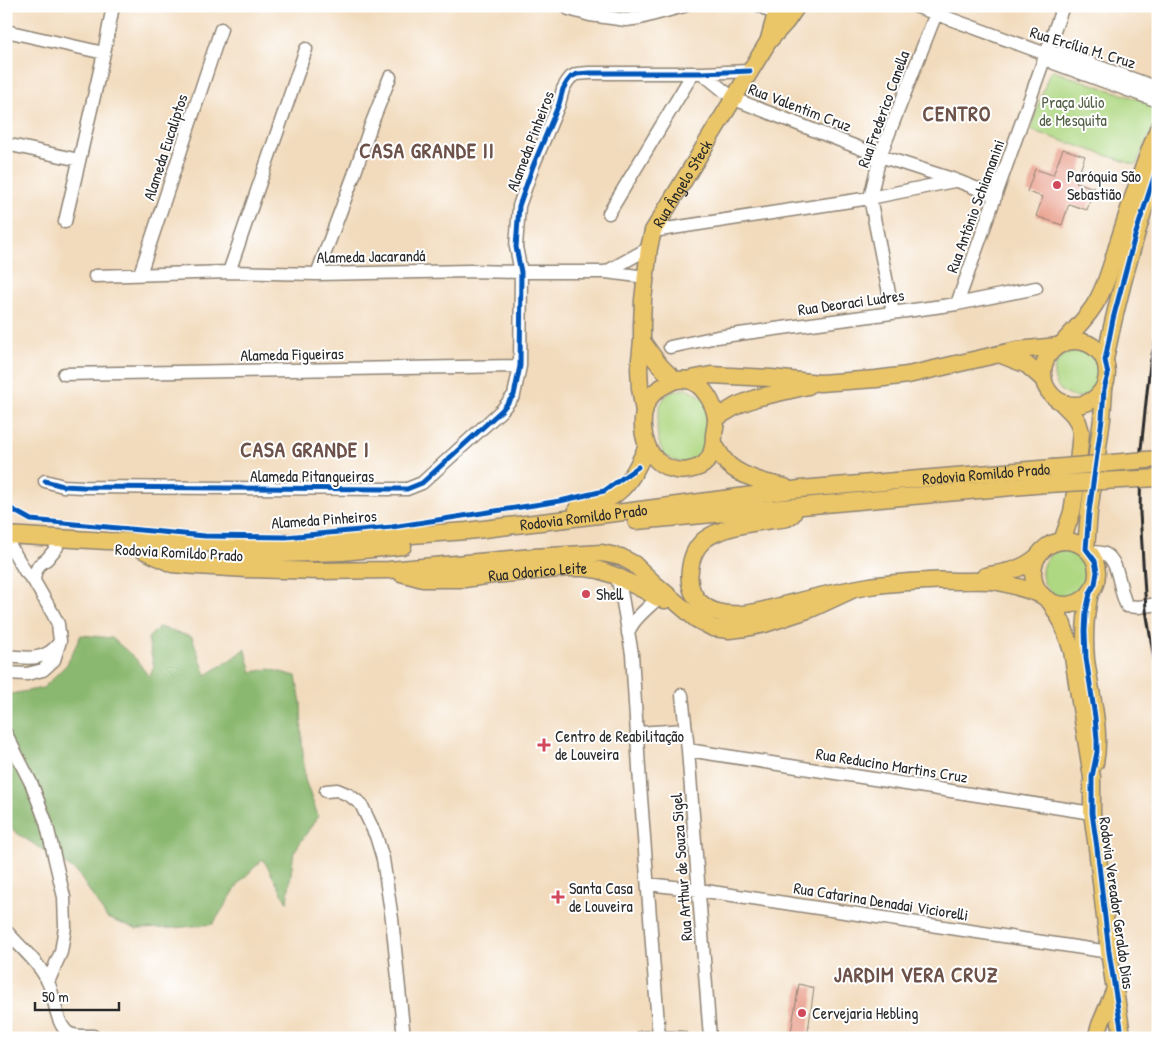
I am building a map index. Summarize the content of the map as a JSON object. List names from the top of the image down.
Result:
{
  "streets": {
    "main road": [
      "Rua Ângelo Steck",
      "Rodovia Romildo Prado",
      "Rua Odorico Leite",
      "Rodovia Vereador Geraldo Dias"
    ],
    "street": [
      "Rua Ercília M. Cruz",
      "Rua Valentim Cruz",
      "Rua Frederico Canella",
      "Alameda Pinheiros",
      "Alameda Eucaliptos",
      "Rua Antônio Schiamanini",
      "Alameda Jacarandá",
      "Rua Deoraci Ludres",
      "Alameda Figueiras",
      "Alameda Pitangueiras",
      "Rua Reducino Martins Cruz",
      "Rua Arthur de Souza Sigel",
      "Rua Catarina Denadai Viciorelli"
    ]
  },
  "crossings": [
    ["Rua Ercília M. Cruz", "Rua Frederico Canella"],
    ["Rua Ercília M. Cruz", "Rua Antônio Schiamanini"],
    ["Rua Valentim Cruz", "Rua Frederico Canella"],
    ["Rua Valentim Cruz", "Rua Ângelo Steck"],
    ["Rua Valentim Cruz", "Rua Antônio Schiamanini"],
    ["Rua Frederico Canella", "Rua Deoraci Ludres"],
    ["Alameda Pinheiros", "Rua Ângelo Steck"],
    ["Alameda Pinheiros", "Alameda Jacarandá"],
    ["Alameda Pinheiros", "Alameda Figueiras"],
    ["Alameda Pinheiros", "Alameda Pitangueiras"],
    ["Alameda Eucaliptos", "Alameda Jacarandá"],
    ["Rua Ângelo Steck", "Alameda Jacarandá"],
    ["Rua Antônio Schiamanini", "Rua Deoraci Ludres"],
    ["Alameda Figueiras", "Alameda Pitangueiras"],
    ["Rua Reducino Martins Cruz", "Rua Arthur de Souza Sigel"],
    ["Rua Reducino Martins Cruz", "Rodovia Vereador Geraldo Dias"],
    ["Rua Arthur de Souza Sigel", "Rua Catarina Denadai Viciorelli"],
    ["Rua Catarina Denadai Viciorelli", "Rodovia Vereador Geraldo Dias"]
  ],
  "districts": [
    "CENTRO",
    "CASA GRANDE II",
    "CASA GRANDE I",
    "JARDIM VERA CRUZ"
  ],
  "parks": ["Praça Júlio de Mesquita"],
  "places": {
    "other": ["Paróquia São Sebastião", "Shell", "Cervejaria Hebling"],
    "health": ["Centro de Reabilitação de Louveira", "Santa Casa de Louveira"]
  },
  "scale_bar": "50 m"
}
